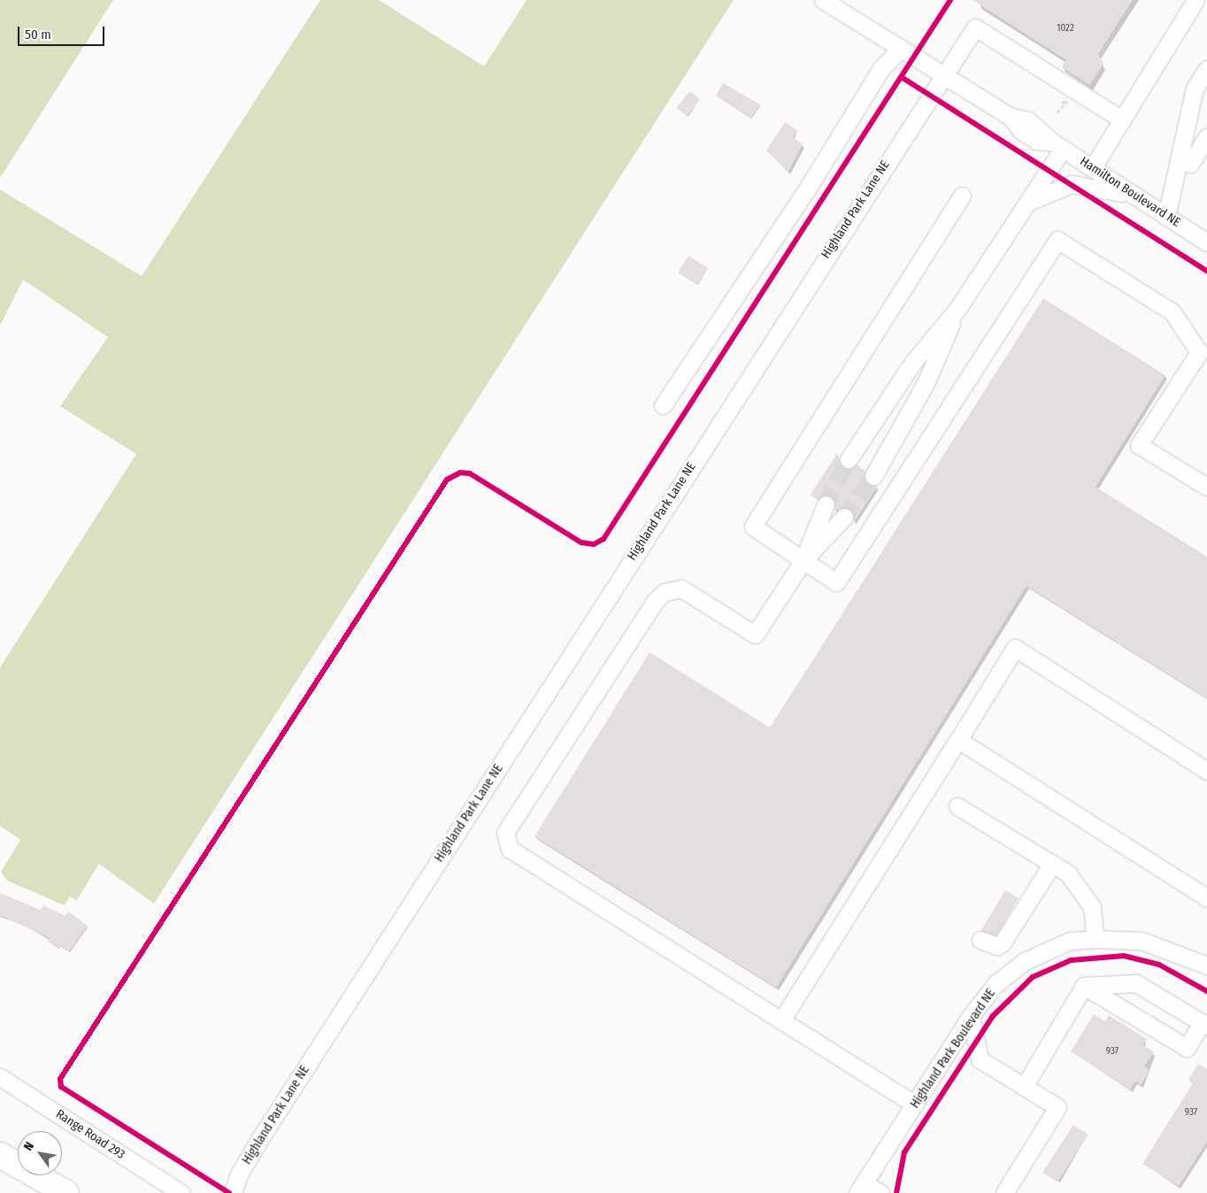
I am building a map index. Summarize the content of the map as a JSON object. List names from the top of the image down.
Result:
{
  "streets": {
    "street": [
      "Hamilton Boulevard NE",
      "Highland Park Lane NE",
      "Highland Park Boulevard NE",
      "Range Road 293"
    ]
  },
  "crossings": [
    ["Hamilton Boulevard NE", "Highland Park Lane NE"]
  ],
  "house_numbers": ["1022", "937", "937"],
  "scale_bar": "50 m",
  "north": "top left"
}
